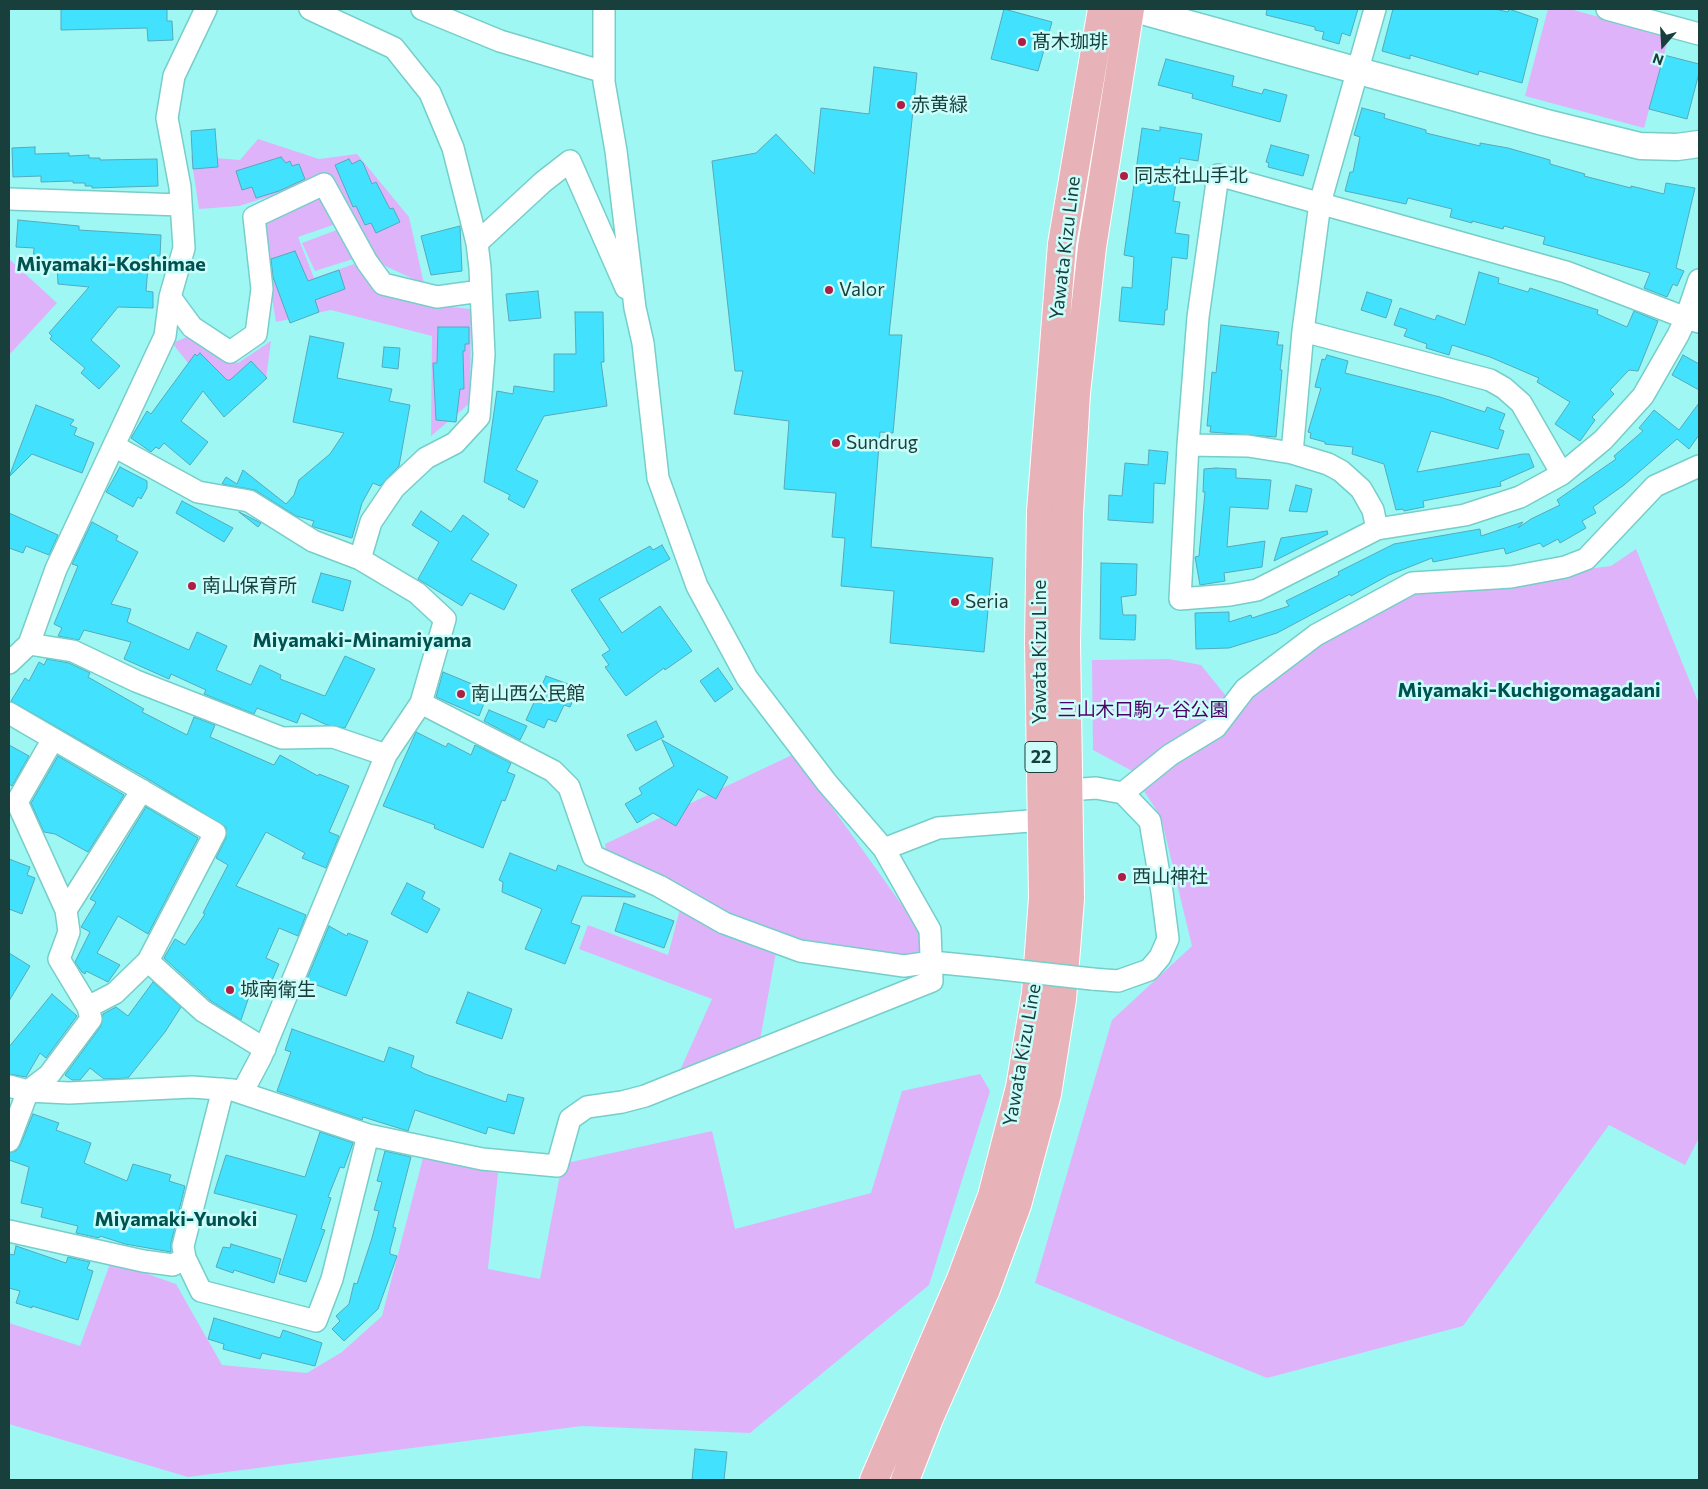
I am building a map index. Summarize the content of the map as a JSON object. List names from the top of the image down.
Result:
{
  "streets": {
    "main road": ["Yawata Kizu Line", "22"]
  },
  "districts": [
    "Miyamaki-Koshimae",
    "Miyamaki-Minamiyama",
    "Miyamaki-Kuchigomagadani",
    "Miyamaki-Yunoki"
  ],
  "parks": ["三山木口駒ヶ谷公園"],
  "places": [
    "髙木珈琲",
    "赤黄緑",
    "同志社山手北",
    "Valor",
    "Sundrug",
    "南山保育所",
    "Seria",
    "南山西公民館",
    "西山神社",
    "城南衛生"
  ],
  "north": "bottom"
}
